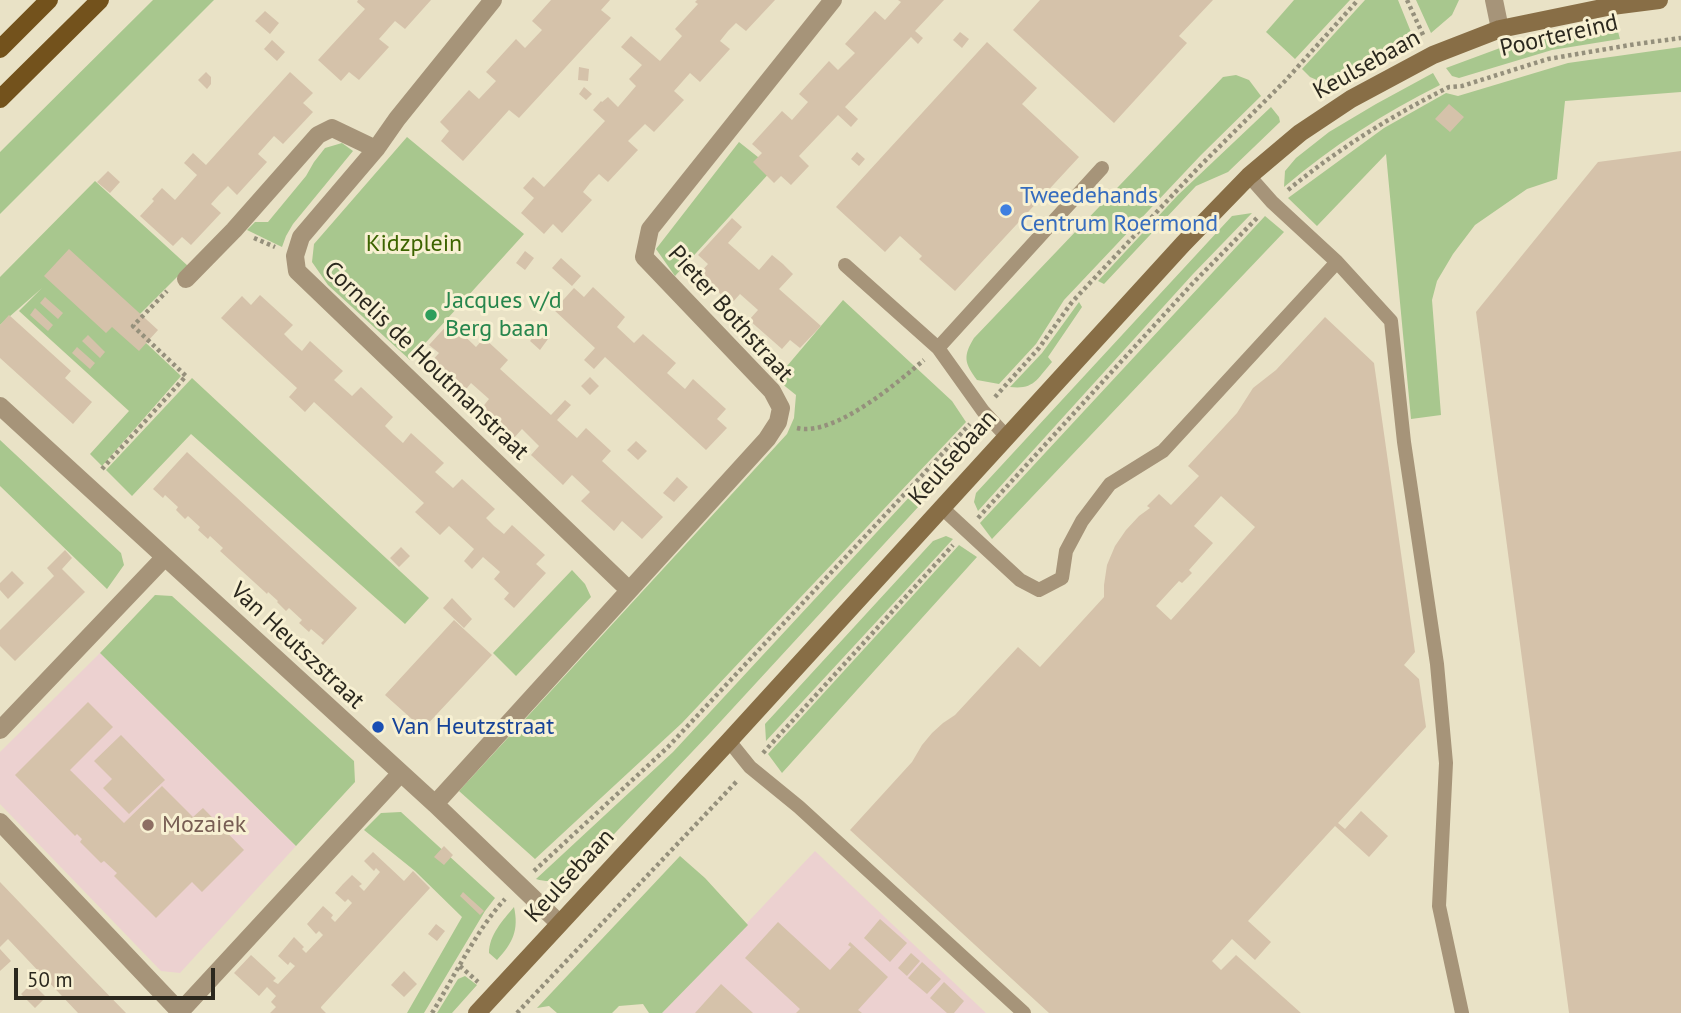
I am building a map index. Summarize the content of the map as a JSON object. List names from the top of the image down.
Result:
{
  "streets": {
    "street": [
      "Poortereind",
      "Keulsebaan",
      "Pieter Bothstraat",
      "Cornelis de Houtmanstraat",
      "Van Heutszstraat"
    ]
  },
  "crossings": [
    ["Poortereind", "Keulsebaan"],
    ["Keulsebaan", "Van Heutszstraat"],
    ["Pieter Bothstraat", "Cornelis de Houtmanstraat"],
    ["Pieter Bothstraat", "Van Heutszstraat"]
  ],
  "parks": ["Kidzplein"],
  "places": [
    "Tweedehands Centrum Roermond",
    "Jacques v/d Berg baan",
    "Van Heutzstraat",
    "Mozaiek"
  ],
  "scale_bar": "50 m"
}
